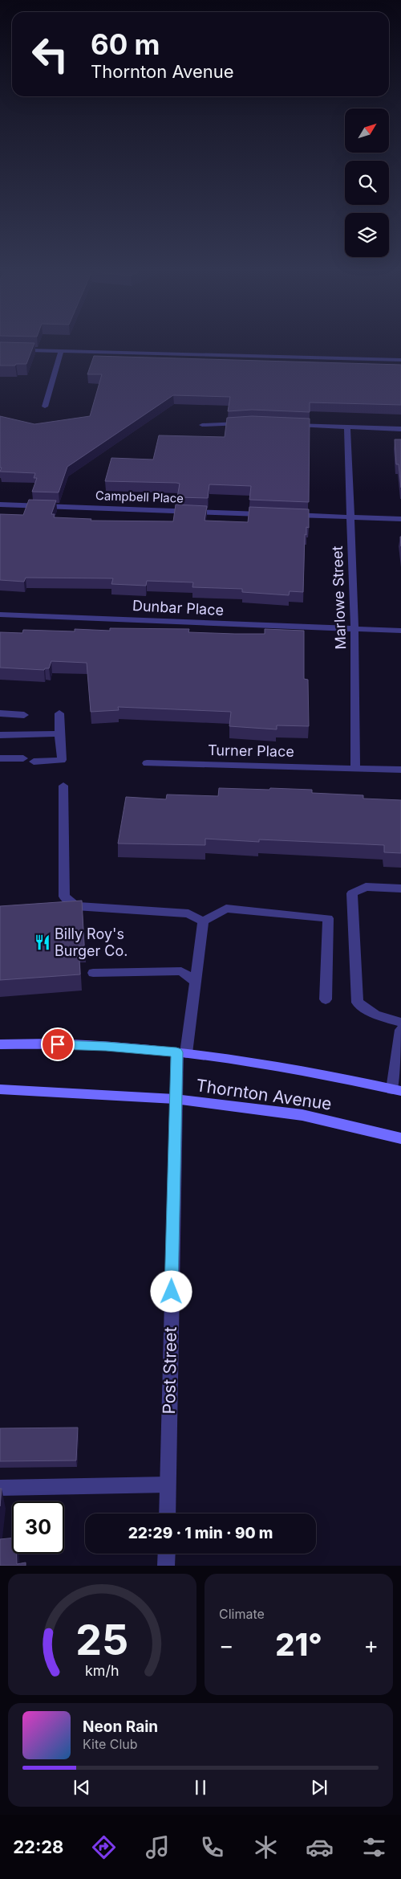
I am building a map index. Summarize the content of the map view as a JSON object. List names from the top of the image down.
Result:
{
  "streets": {
    "street": [
      "Campbell Place",
      "Marlowe Street",
      "Dunbar Place",
      "Turner Place",
      "Thornton Avenue",
      "Post Street"
    ]
  },
  "crossings": [
    ["Marlowe Street", "Dunbar Place"],
    ["Marlowe Street", "Turner Place"],
    ["Thornton Avenue", "Post Street"]
  ],
  "places": {
    "restaurant": ["Billy Roy's Burger Co."]
  },
  "north": "top right",
  "page": {
    "turn": ["60 m", "Thornton Avenue"],
    "limit": "30",
    "trip": "22:29 · 1 min · 90 m",
    "tile": "Climate",
    "heat": ["−", "21°", "+"],
    "song": ["Neon Rain", "Kite Club"],
    "tabs": "22:28",
    "gauge": ["25", "km/h"]
  }
}
